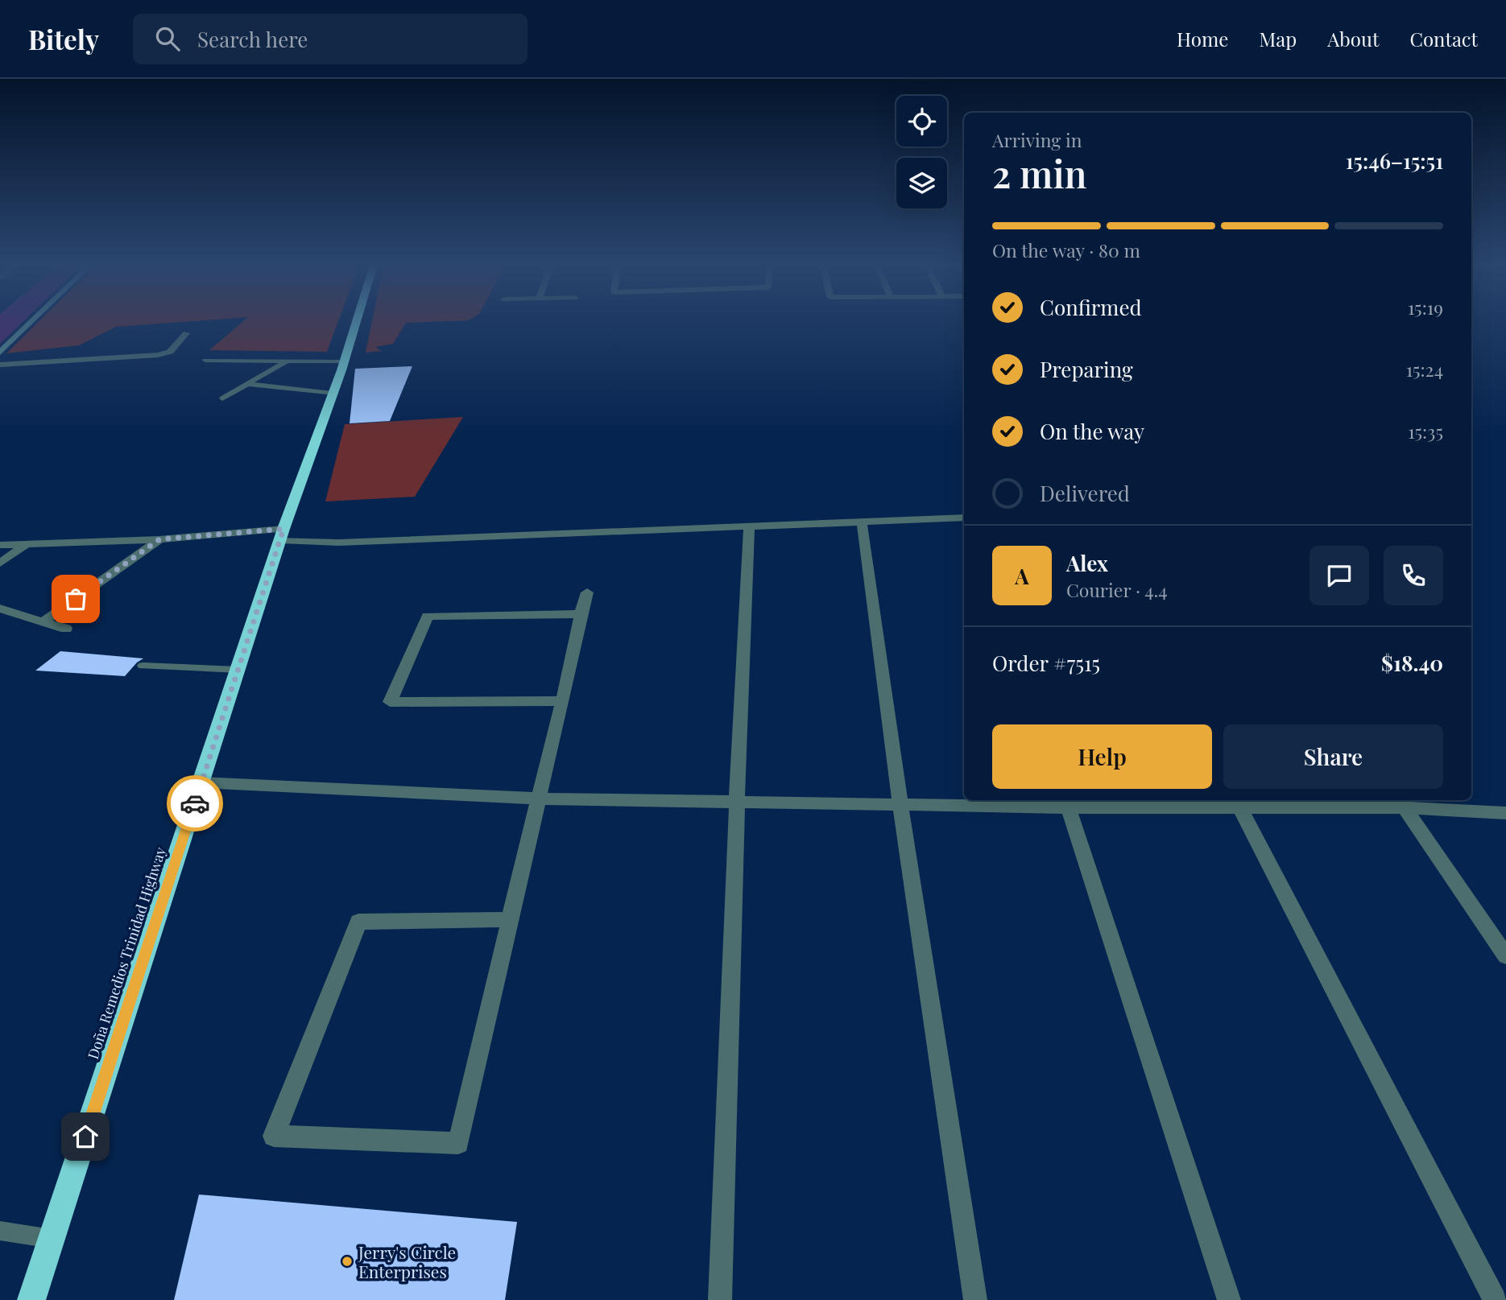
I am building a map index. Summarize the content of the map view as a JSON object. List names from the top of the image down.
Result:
{
  "streets": {
    "highway": ["Doña Remedios Trinidad Highway"]
  },
  "places": ["Jerry's Circle Enterprises"],
  "page": {
    "header": "Bitely",
    "search": "Search here",
    "nav": [
      "Home",
      "Map",
      "About",
      "Contact"
    ],
    "heading": ["2 min", "Arriving in", "15:46–15:51"],
    "panel": [
      "Alex",
      "Courier · 4.4",
      "Order #7515",
      "$18.40"
    ],
    "bar": "On the way · 80 m",
    "list": [
      ["Confirmed", "15:19"],
      ["Preparing", "15:24"],
      ["On the way", "15:35"],
      "Delivered"
    ],
    "round": "A",
    "buttons": ["Help", "Share"]
  }
}
